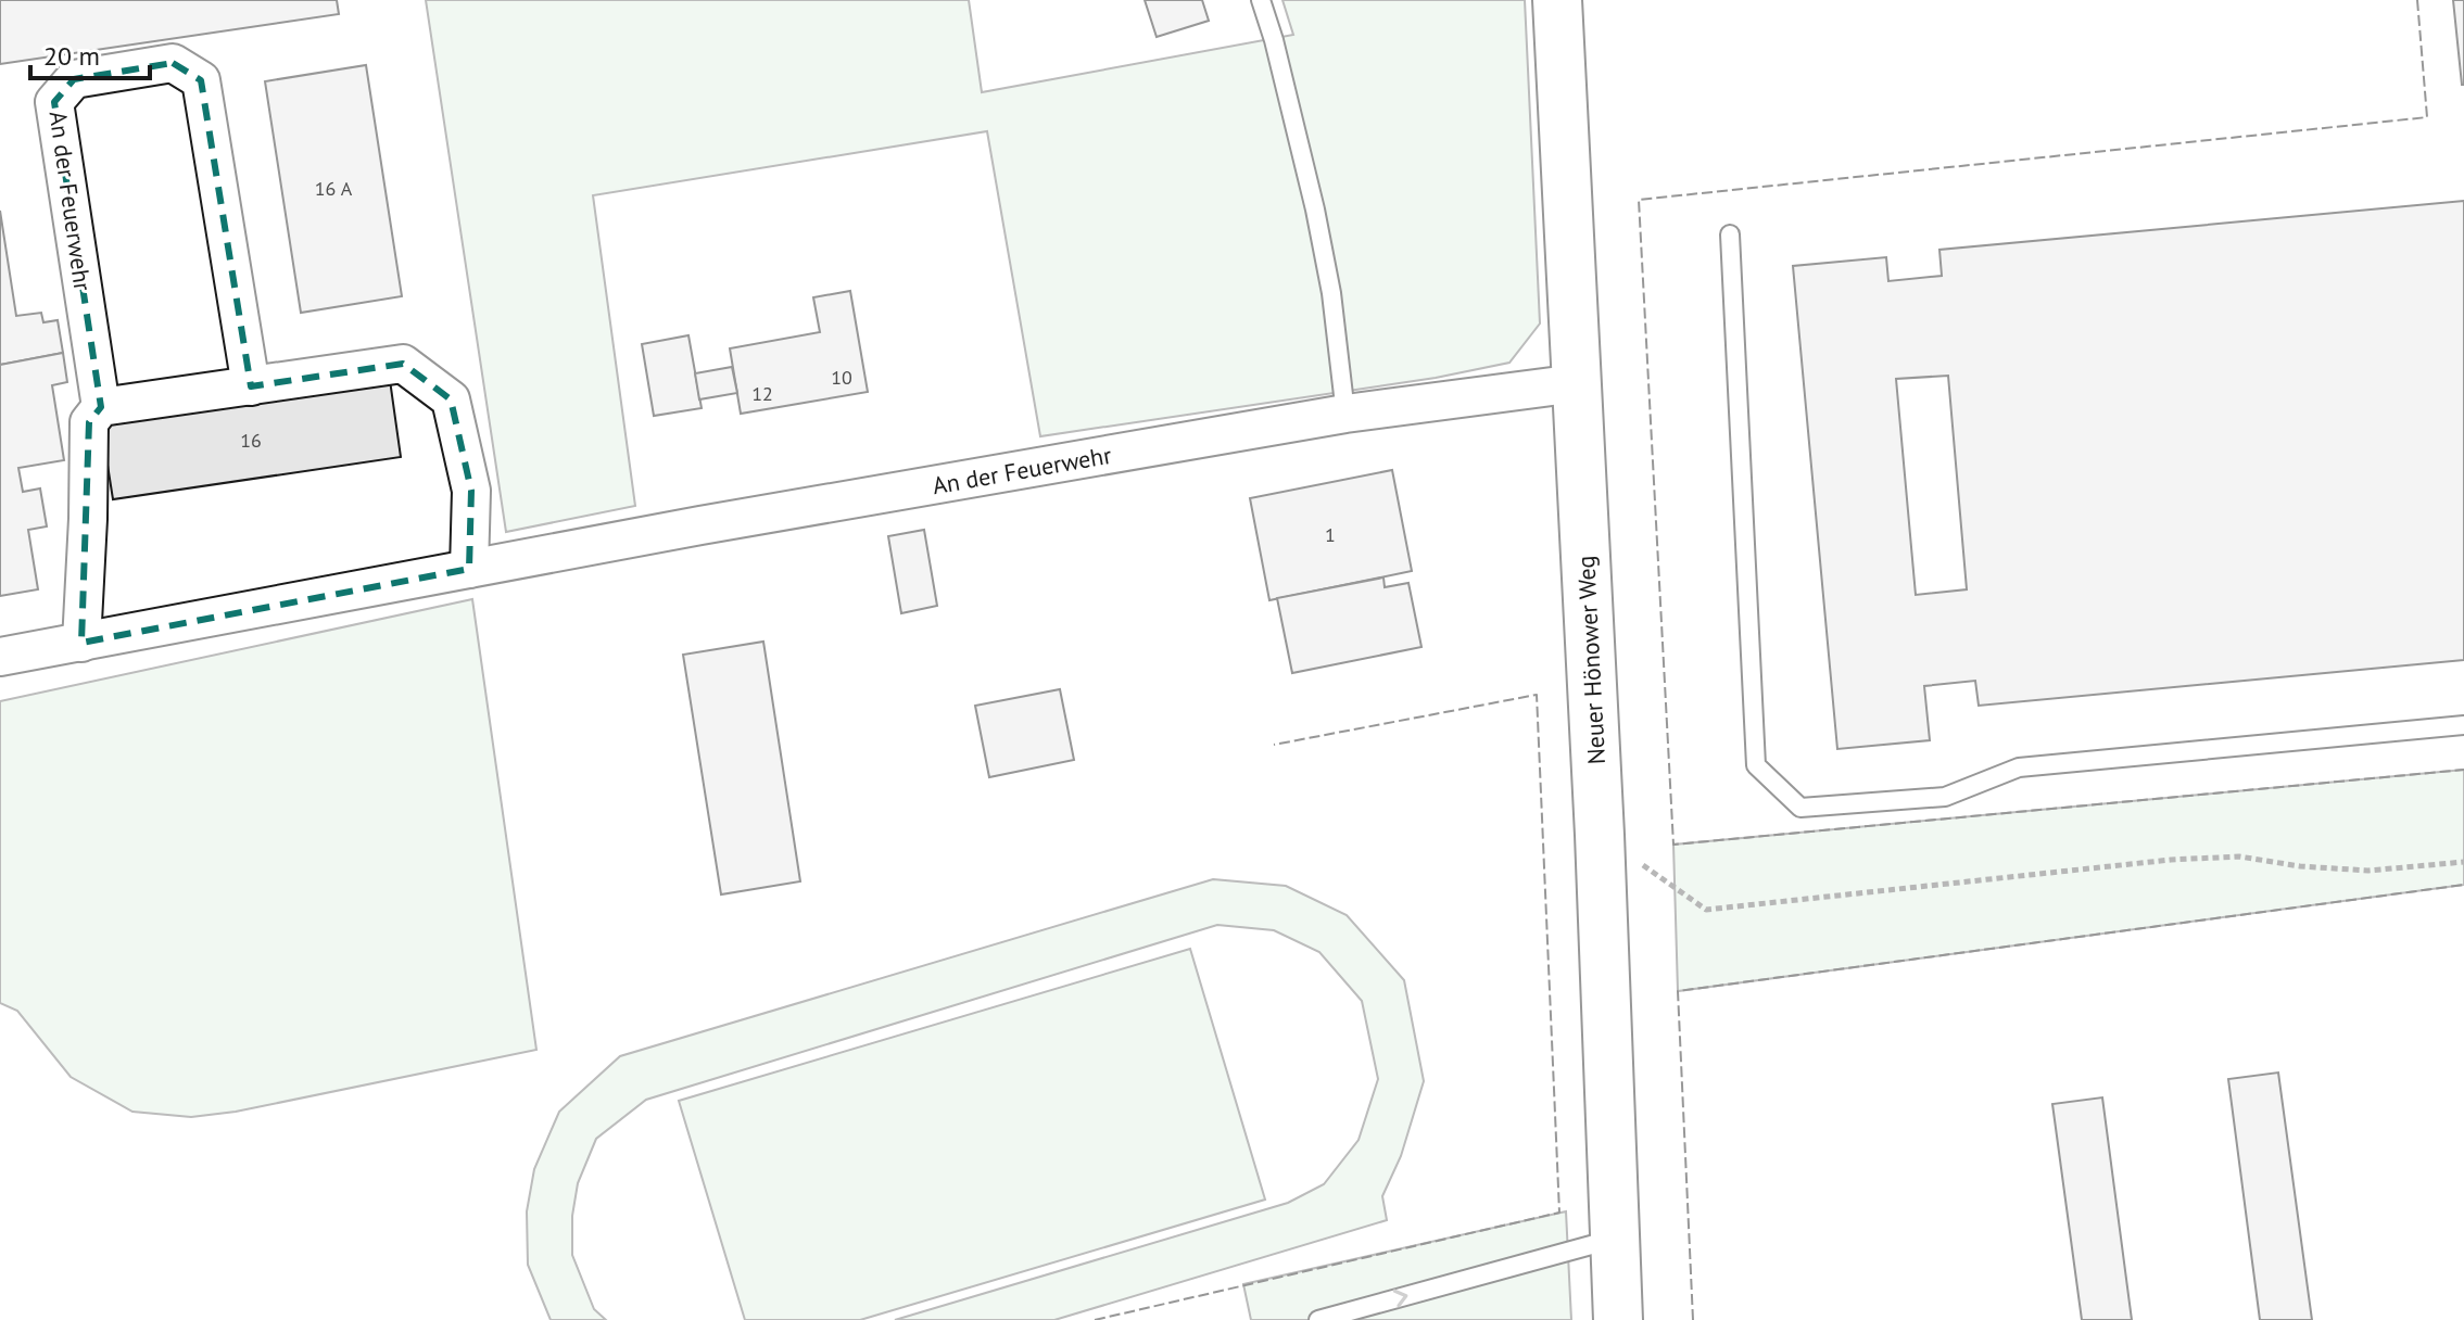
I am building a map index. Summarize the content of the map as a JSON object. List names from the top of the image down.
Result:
{
  "streets": {
    "main road": ["Neuer Hönower Weg"],
    "street": ["An der Feuerwehr"]
  },
  "crossings": [
    ["An der Feuerwehr", "Neuer Hönower Weg"]
  ],
  "house_numbers": [
    "16 A",
    "10",
    "12",
    "16",
    "1"
  ],
  "scale_bar": "20 m"
}
